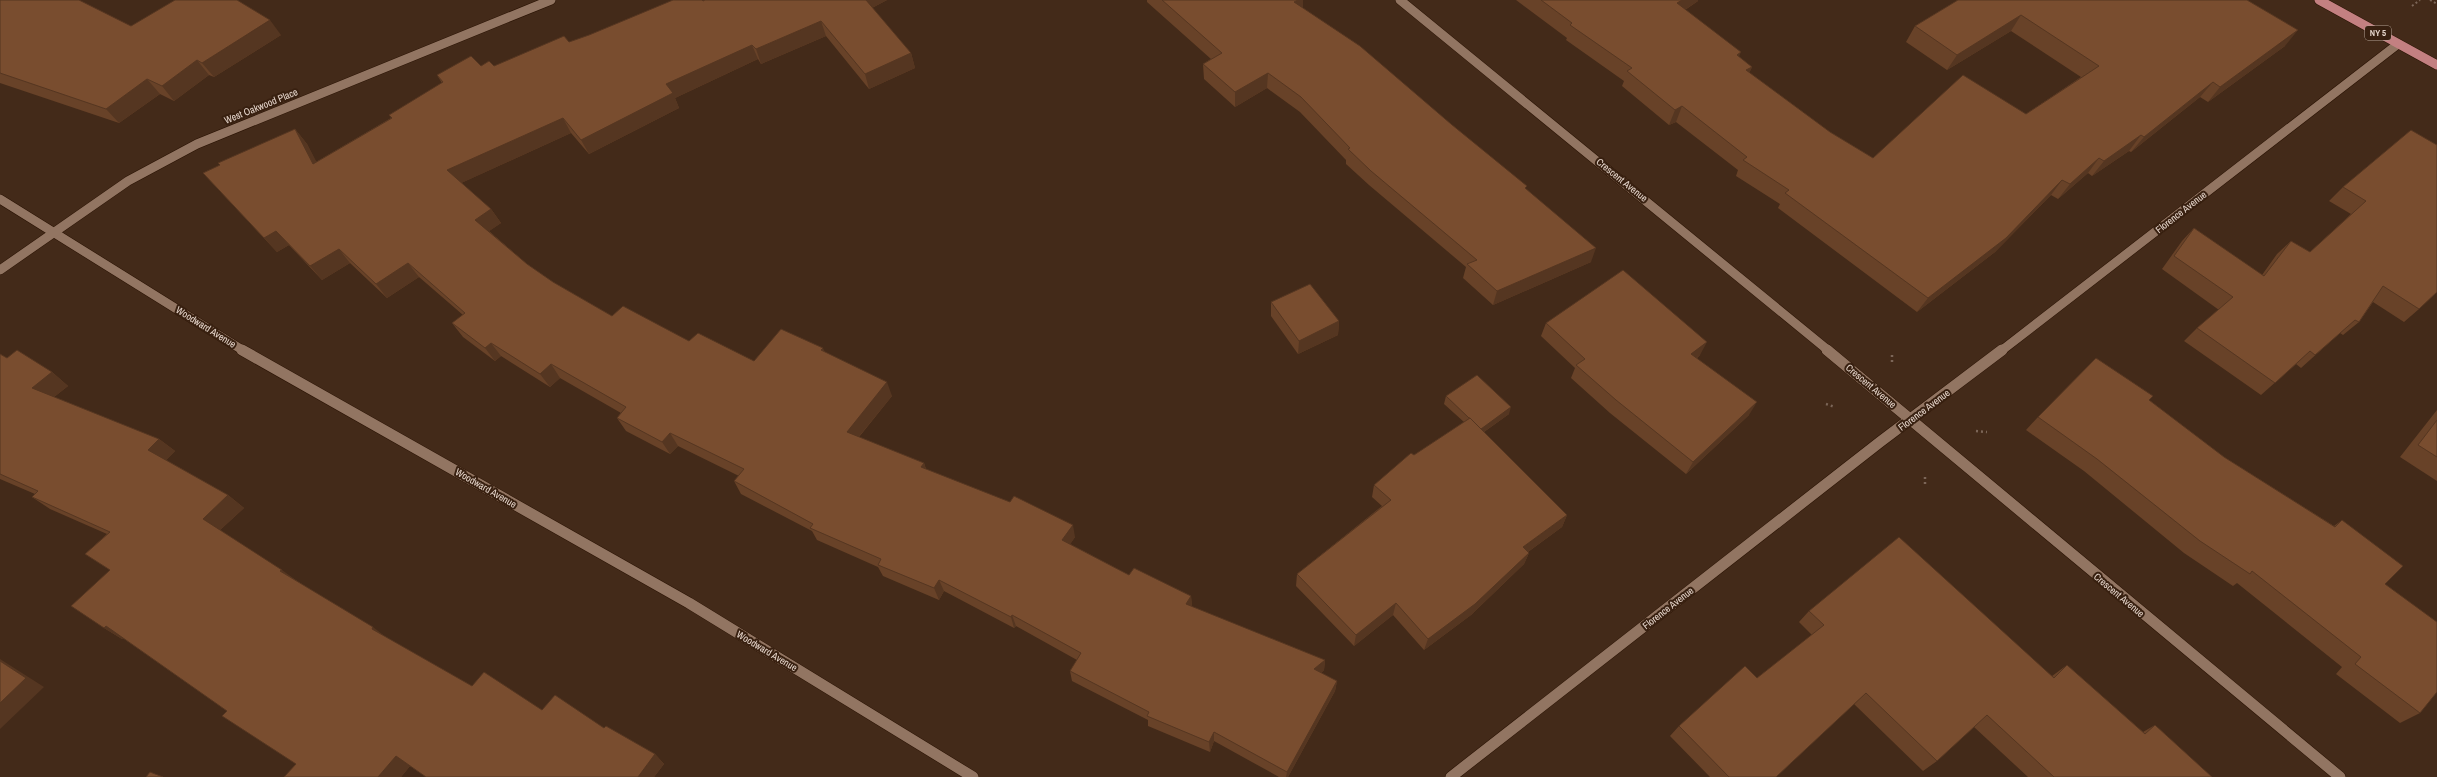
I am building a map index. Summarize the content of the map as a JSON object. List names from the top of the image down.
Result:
{
  "streets": {
    "main road": ["NY 5"],
    "street": [
      "West Oakwood Place",
      "Crescent Avenue",
      "Florence Avenue",
      "Woodward Avenue"
    ]
  },
  "crossings": [
    ["NY 5", "Florence Avenue"],
    ["West Oakwood Place", "Woodward Avenue"],
    ["Crescent Avenue", "Florence Avenue"]
  ]
}
